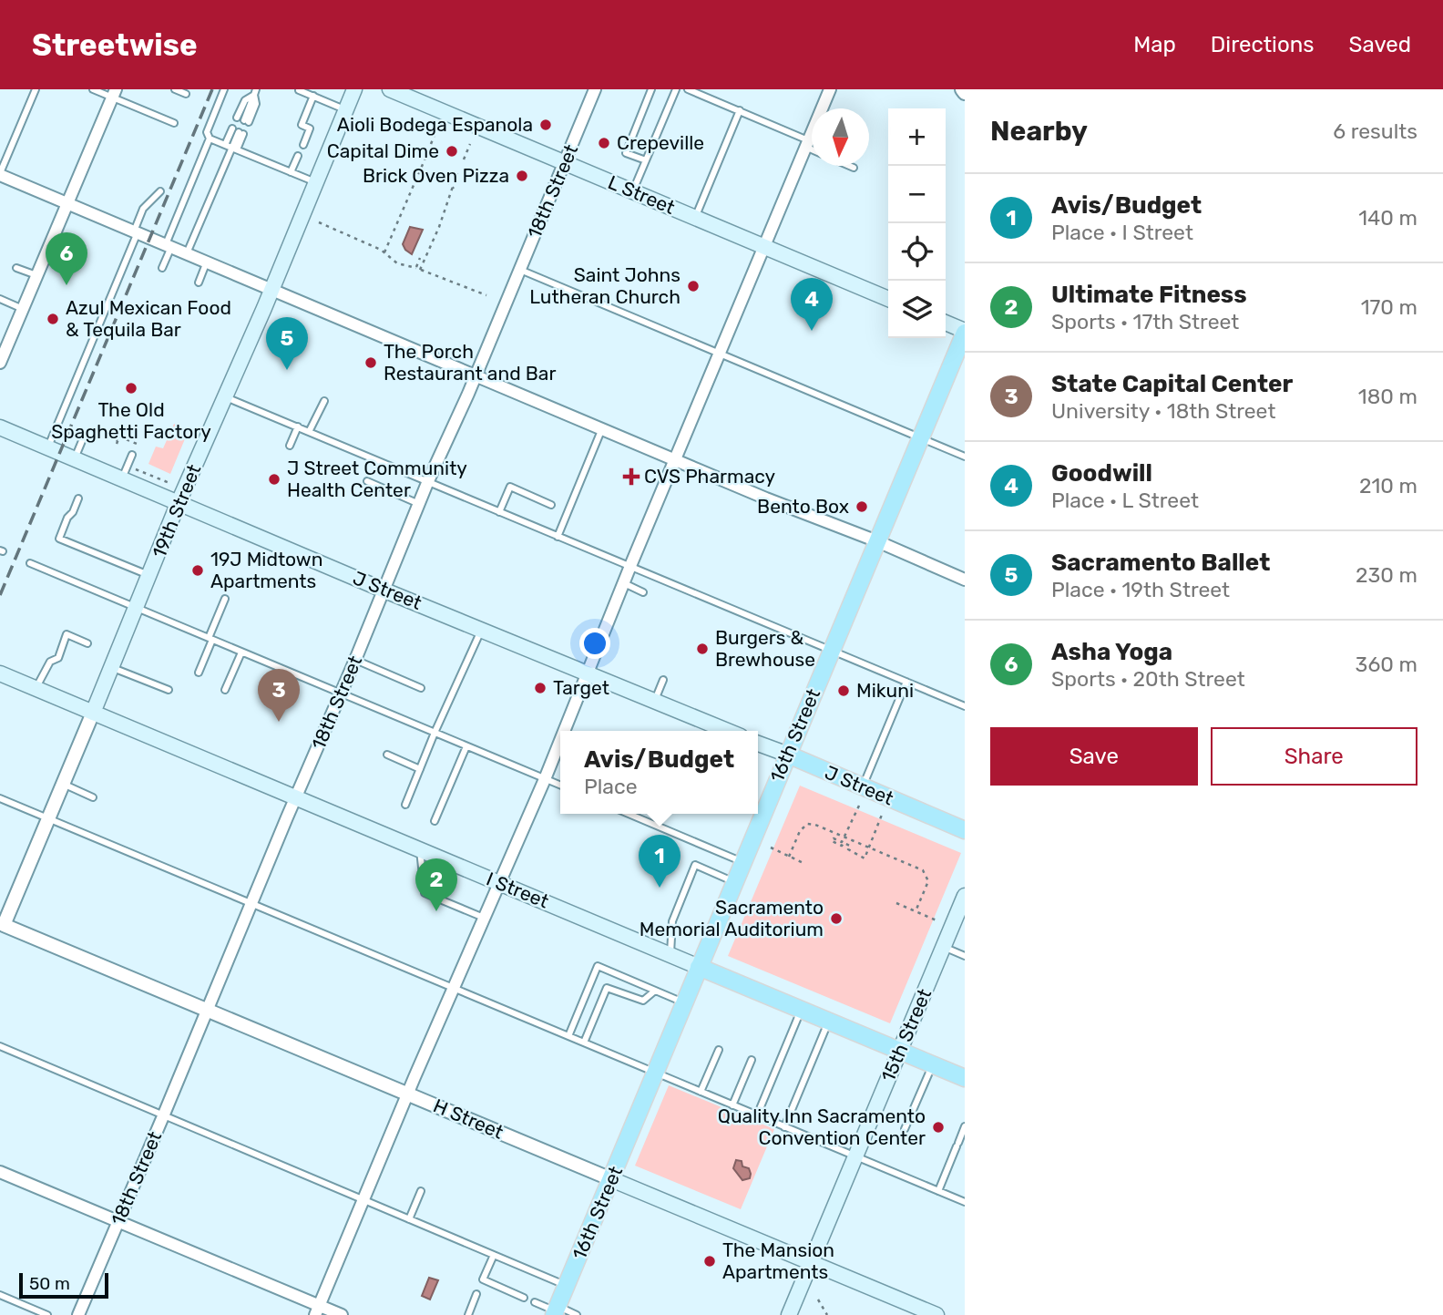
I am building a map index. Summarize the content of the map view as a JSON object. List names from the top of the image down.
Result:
{
  "streets": {
    "main road": [
      "L Street",
      "19th Street",
      "J Street",
      "16th Street",
      "I Street",
      "15th Street",
      "H Street"
    ],
    "street": ["18th Street"]
  },
  "crossings": [
    ["18th Street", "L Street"],
    ["18th Street", "J Street"],
    ["18th Street", "I Street"],
    ["18th Street", "H Street"],
    ["19th Street", "J Street"],
    ["19th Street", "I Street"],
    ["19th Street", "H Street"],
    ["J Street", "16th Street"],
    ["16th Street", "I Street"],
    ["16th Street", "H Street"],
    ["I Street", "15th Street"],
    ["15th Street", "H Street"]
  ],
  "places": {
    "other": [
      "Aioli Bodega Espanola",
      "Crepeville",
      "Capital Dime",
      "Brick Oven Pizza",
      "Saint Johns Lutheran Church",
      "Azul Mexican Food & Tequila Bar",
      "The Porch Restaurant and Bar",
      "The Old Spaghetti Factory",
      "J Street Community Health Center",
      "Bento Box",
      "19J Midtown Apartments",
      "Burgers & Brewhouse",
      "Target",
      "Mikuni",
      "Sacramento Memorial Auditorium",
      "Quality Inn Sacramento Convention Center",
      "The Mansion Apartments"
    ],
    "health": ["CVS Pharmacy"]
  },
  "scale_bar": "50 m",
  "north": "bottom",
  "page": {
    "header": "Streetwise",
    "nav": ["Map", "Directions", "Saved"],
    "heading": ["Nearby", "6 results"],
    "map_buttons": ["+", "−"],
    "list": [
      {
        "mark": "1",
        "name": "Avis/Budget",
        "note": "Place · I Street",
        "value": "140 m"
      },
      {
        "mark": "2",
        "name": "Ultimate Fitness",
        "note": "Sports · 17th Street",
        "value": "170 m"
      },
      {
        "mark": "3",
        "name": "State Capital Center",
        "note": "University · 18th Street",
        "value": "180 m"
      },
      {
        "mark": "4",
        "name": "Goodwill",
        "note": "Place · L Street",
        "value": "210 m"
      },
      {
        "mark": "5",
        "name": "Sacramento Ballet",
        "note": "Place · 19th Street",
        "value": "230 m"
      },
      {
        "mark": "6",
        "name": "Asha Yoga",
        "note": "Sports · 20th Street",
        "value": "360 m"
      }
    ],
    "pins": [
      "6",
      "4",
      "5",
      "3",
      "1",
      "2"
    ],
    "buttons": ["Save", "Share"],
    "popup": ["Avis/Budget", "Place"],
    "scale": "50 m"
  }
}
